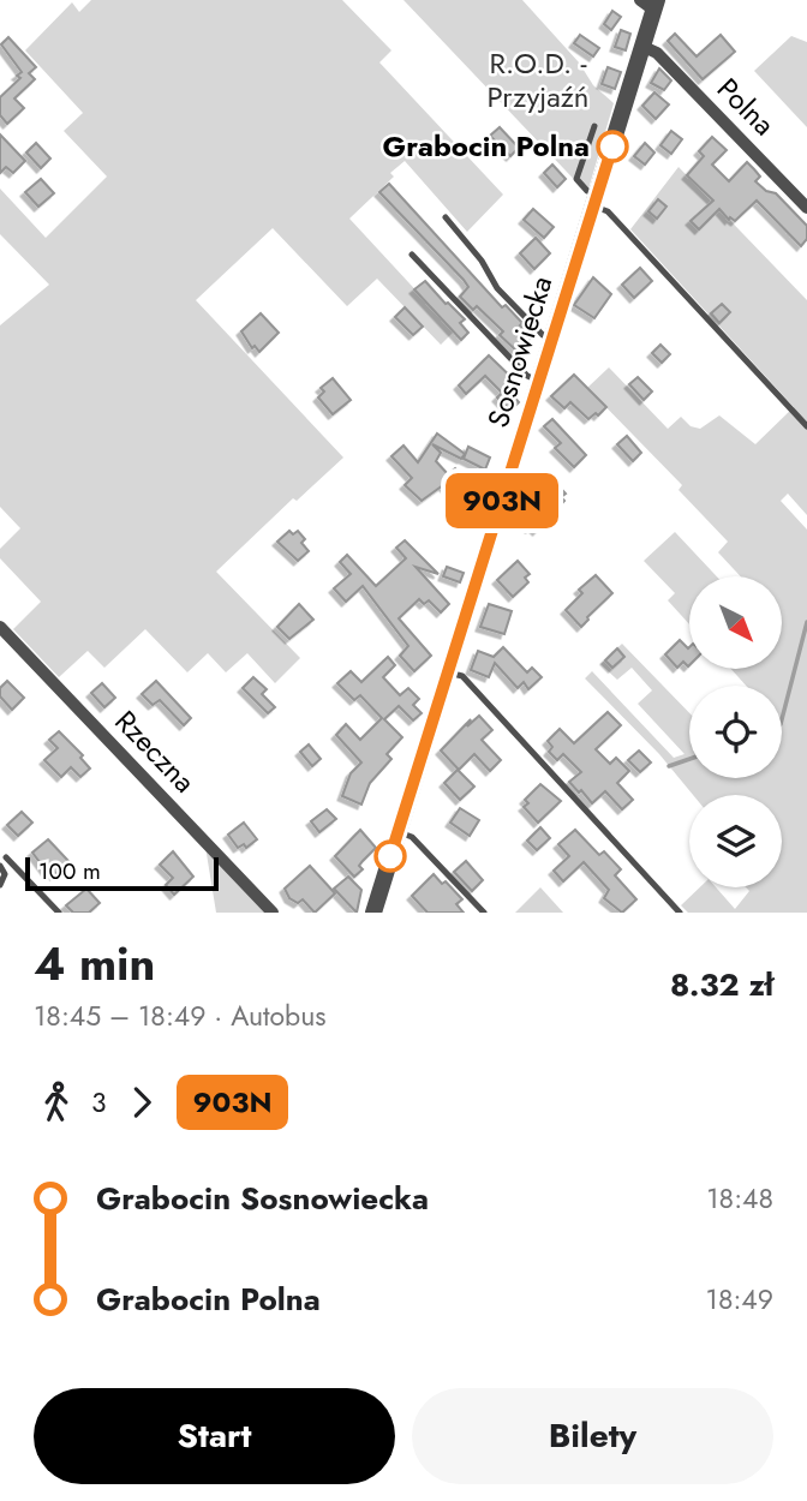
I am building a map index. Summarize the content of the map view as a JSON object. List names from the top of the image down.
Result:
{
  "streets": {
    "street": ["Polna", "Sosnowiecka", "Rzeczna"]
  },
  "crossings": [
    ["Polna", "Sosnowiecka"]
  ],
  "parks": ["R.O.D. - Przyjaźń"],
  "places": ["Grabocin Polna"],
  "lines": ["bus line 903N"],
  "scale_bar": "100 m",
  "north": "bottom right",
  "page": {
    "on_map": "903N",
    "scale": "100 m",
    "heading": ["4 min", "18:45 – 18:49 · Autobus", "8.32 zł"],
    "legs": ["3", "903N"],
    "list": [
      {
        "name": "Grabocin Sosnowiecka",
        "value": "18:48"
      },
      {
        "name": "Grabocin Polna",
        "value": "18:49"
      }
    ],
    "buttons": ["Start", "Bilety"]
  }
}
